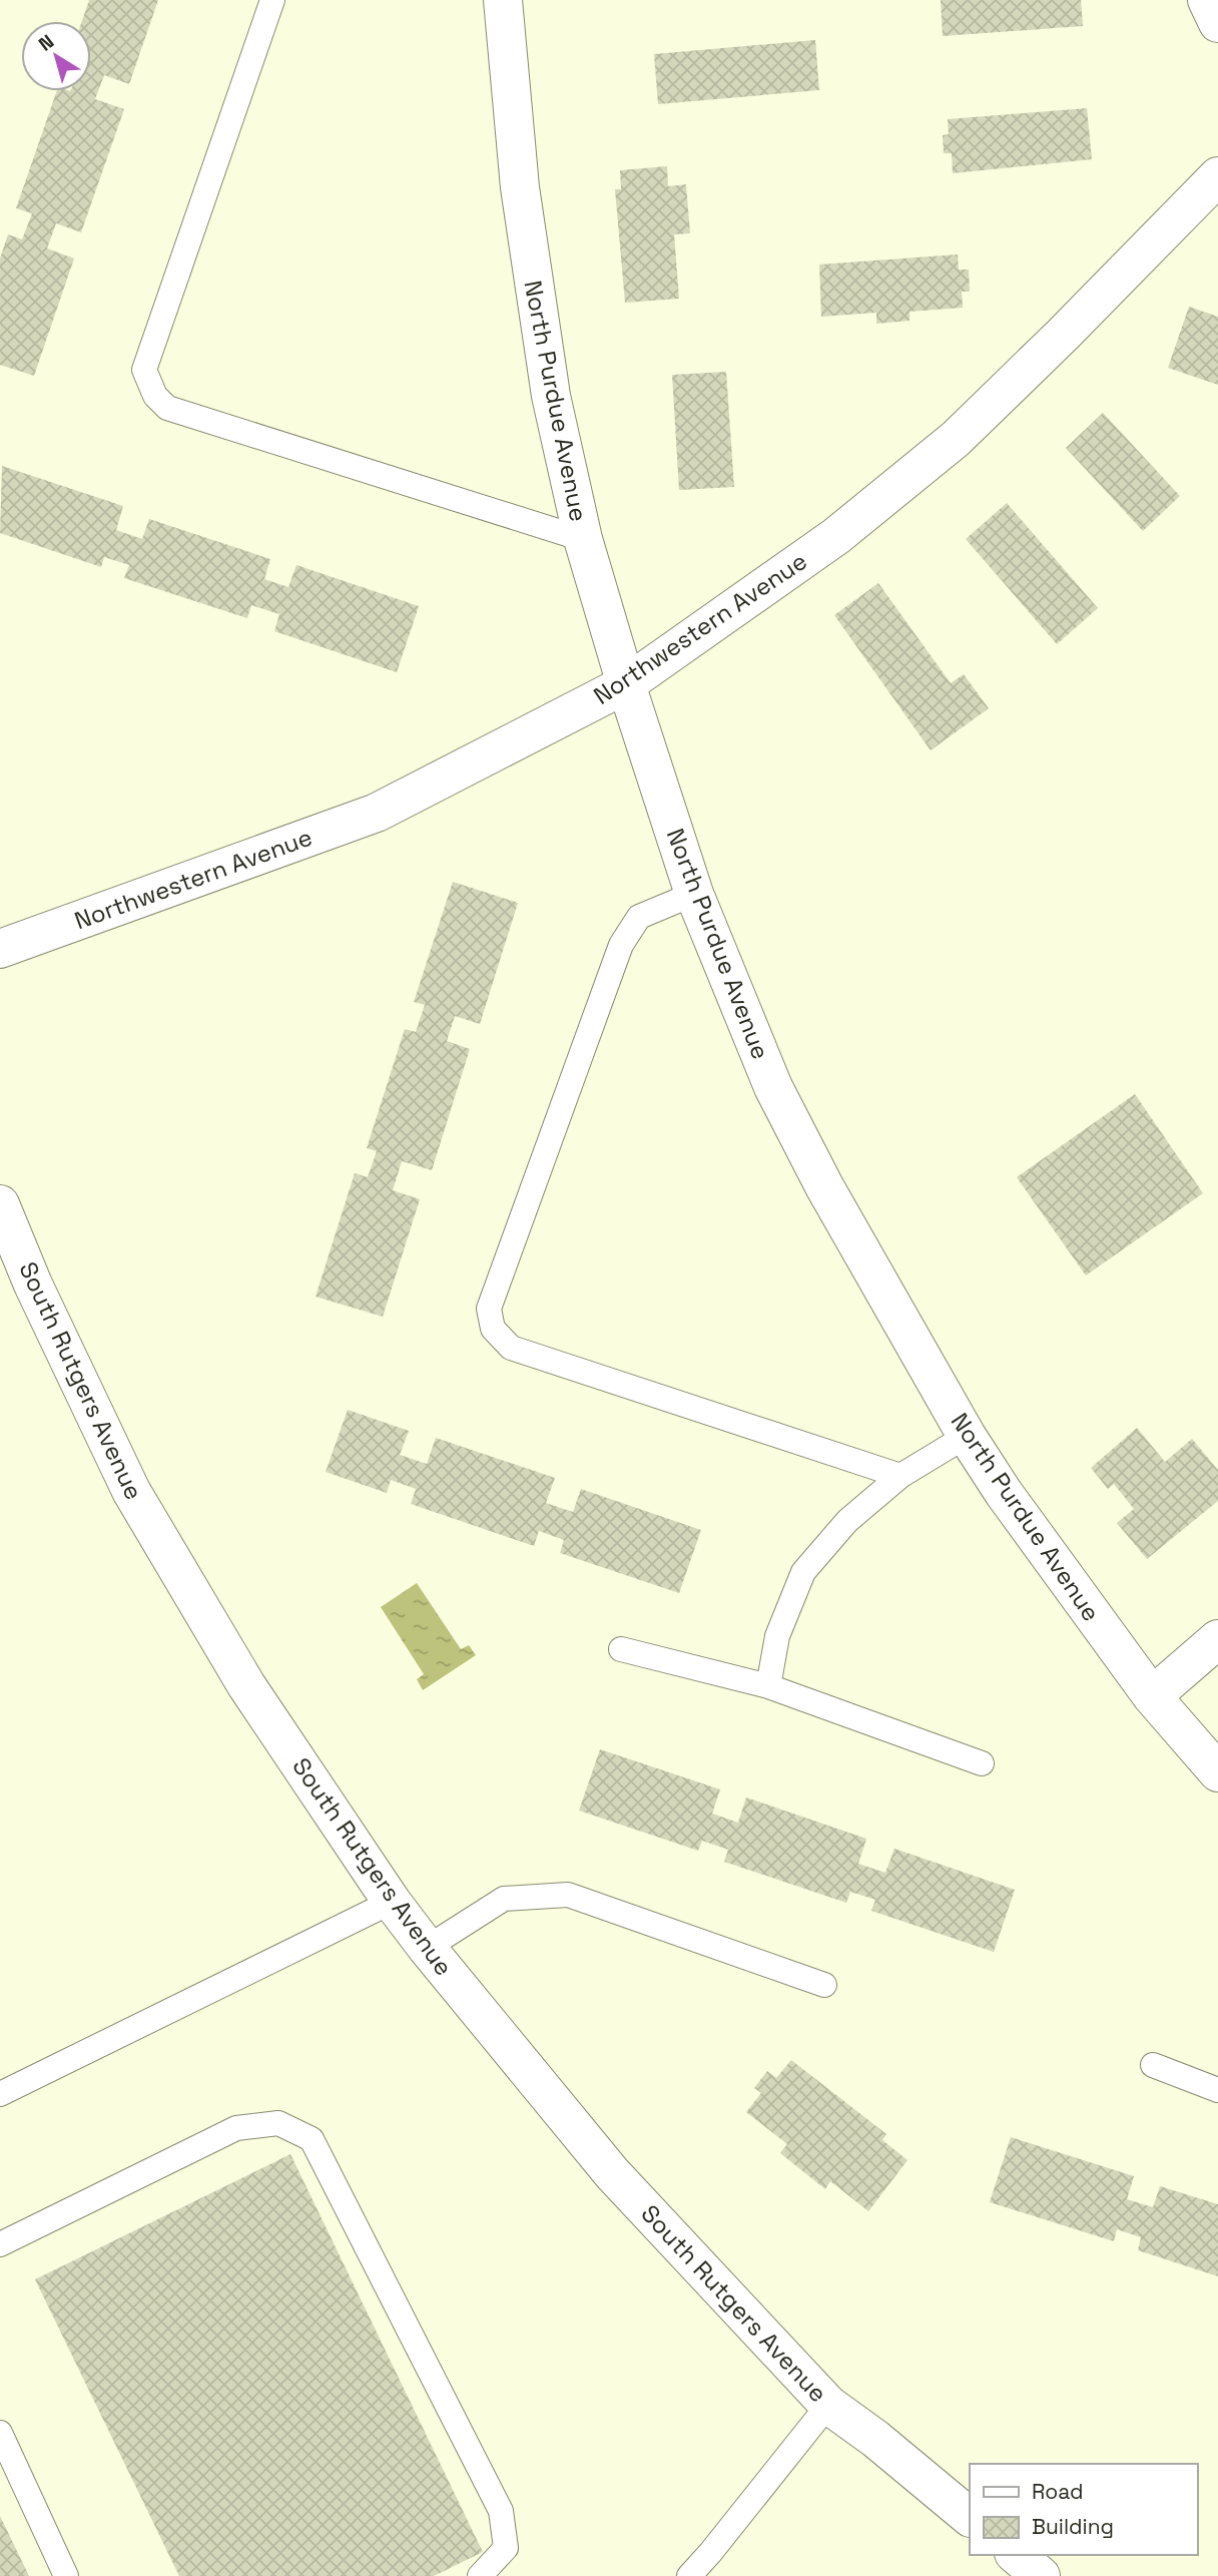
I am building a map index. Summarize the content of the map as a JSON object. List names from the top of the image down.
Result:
{
  "streets": {
    "street": ["North Purdue Avenue", "Northwestern Avenue", "South Rutgers Avenue"]
  },
  "crossings": [
    ["North Purdue Avenue", "Northwestern Avenue"]
  ],
  "legend": ["Road", "Building"],
  "north": "top left"
}
